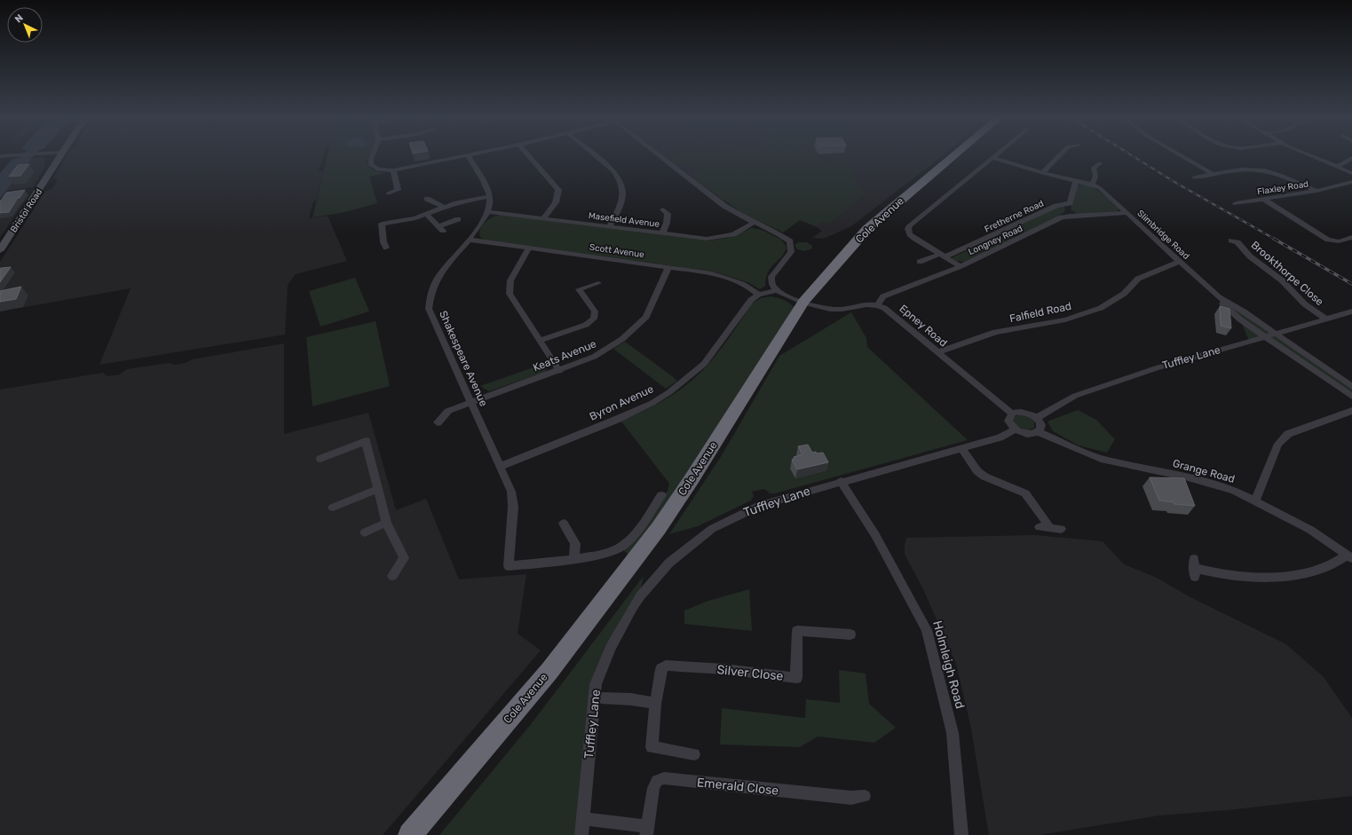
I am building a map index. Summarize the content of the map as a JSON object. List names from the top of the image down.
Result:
{
  "streets": {
    "highway": ["Cole Avenue"],
    "street": [
      "Flaxley Road",
      "Bristol Road",
      "Fretherne Road",
      "Masefield Avenue",
      "Slimbridge Road",
      "Longney Road",
      "Scott Avenue",
      "Brookthorpe Close",
      "Falfield Road",
      "Epney Road",
      "Keats Avenue",
      "Tuffley Lane",
      "Shakespeare Avenue",
      "Byron Avenue",
      "Grange Road",
      "Holmleigh Road",
      "Silver Close",
      "Emerald Close"
    ]
  },
  "crossings": [
    ["Masefield Avenue", "Shakespeare Avenue"],
    ["Slimbridge Road", "Longney Road"],
    ["Slimbridge Road", "Falfield Road"],
    ["Slimbridge Road", "Tuffley Lane"],
    ["Longney Road", "Epney Road"],
    ["Scott Avenue", "Keats Avenue"],
    ["Scott Avenue", "Shakespeare Avenue"],
    ["Scott Avenue", "Byron Avenue"],
    ["Brookthorpe Close", "Tuffley Lane"],
    ["Falfield Road", "Epney Road"],
    ["Epney Road", "Tuffley Lane"],
    ["Epney Road", "Grange Road"],
    ["Keats Avenue", "Shakespeare Avenue"],
    ["Tuffley Lane", "Grange Road"],
    ["Tuffley Lane", "Holmleigh Road"],
    ["Tuffley Lane", "Emerald Close"],
    ["Shakespeare Avenue", "Byron Avenue"]
  ],
  "north": "top left"
}
